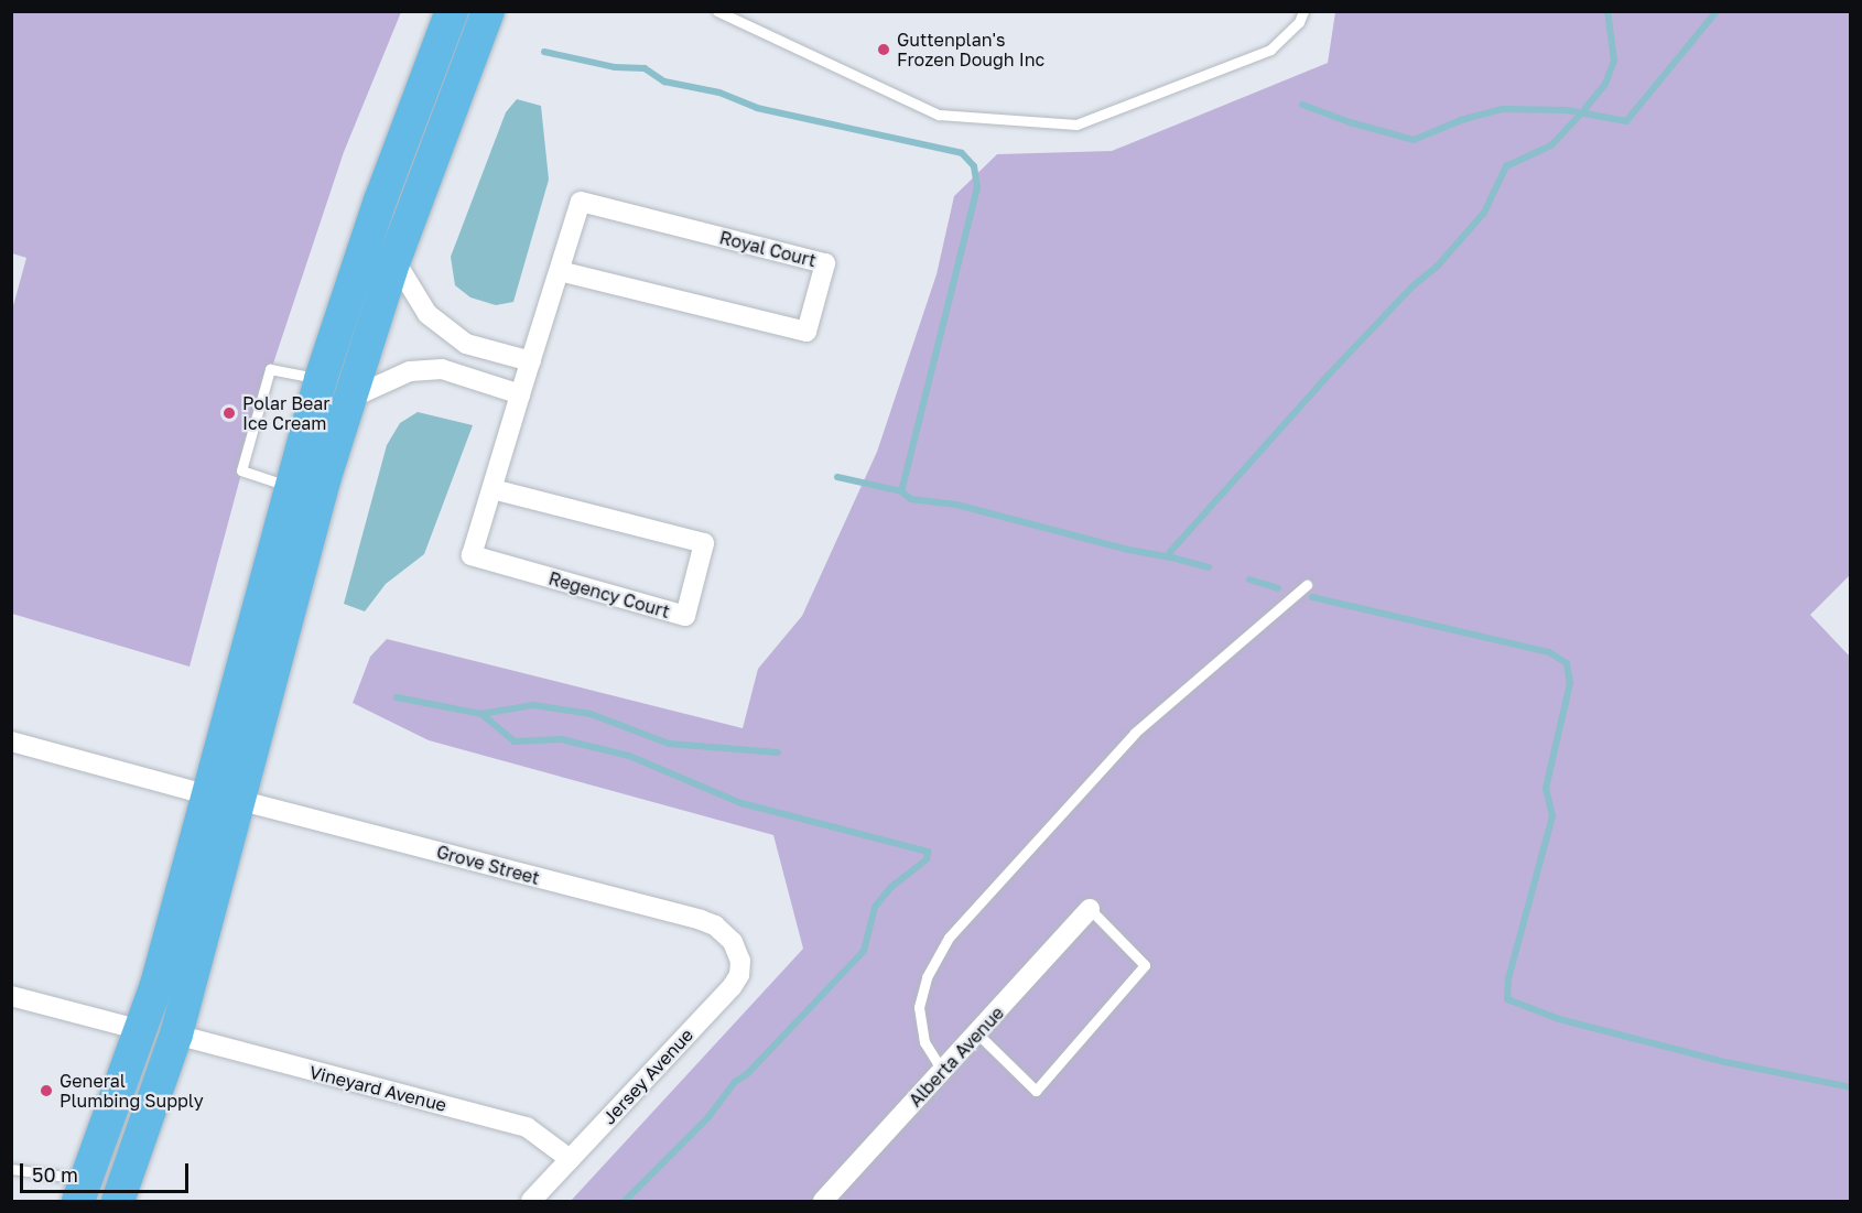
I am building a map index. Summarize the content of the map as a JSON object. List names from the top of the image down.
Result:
{
  "streets": {
    "street": [
      "Royal Court",
      "Regency Court",
      "Grove Street",
      "Alberta Avenue",
      "Jersey Avenue",
      "Vineyard Avenue"
    ]
  },
  "crossings": [
    ["Royal Court", "Regency Court"],
    ["Grove Street", "Jersey Avenue"],
    ["Jersey Avenue", "Vineyard Avenue"]
  ],
  "places": ["Guttenplan's Frozen Dough Inc", "Polar Bear Ice Cream", "General Plumbing Supply"],
  "scale_bar": "50 m"
}
